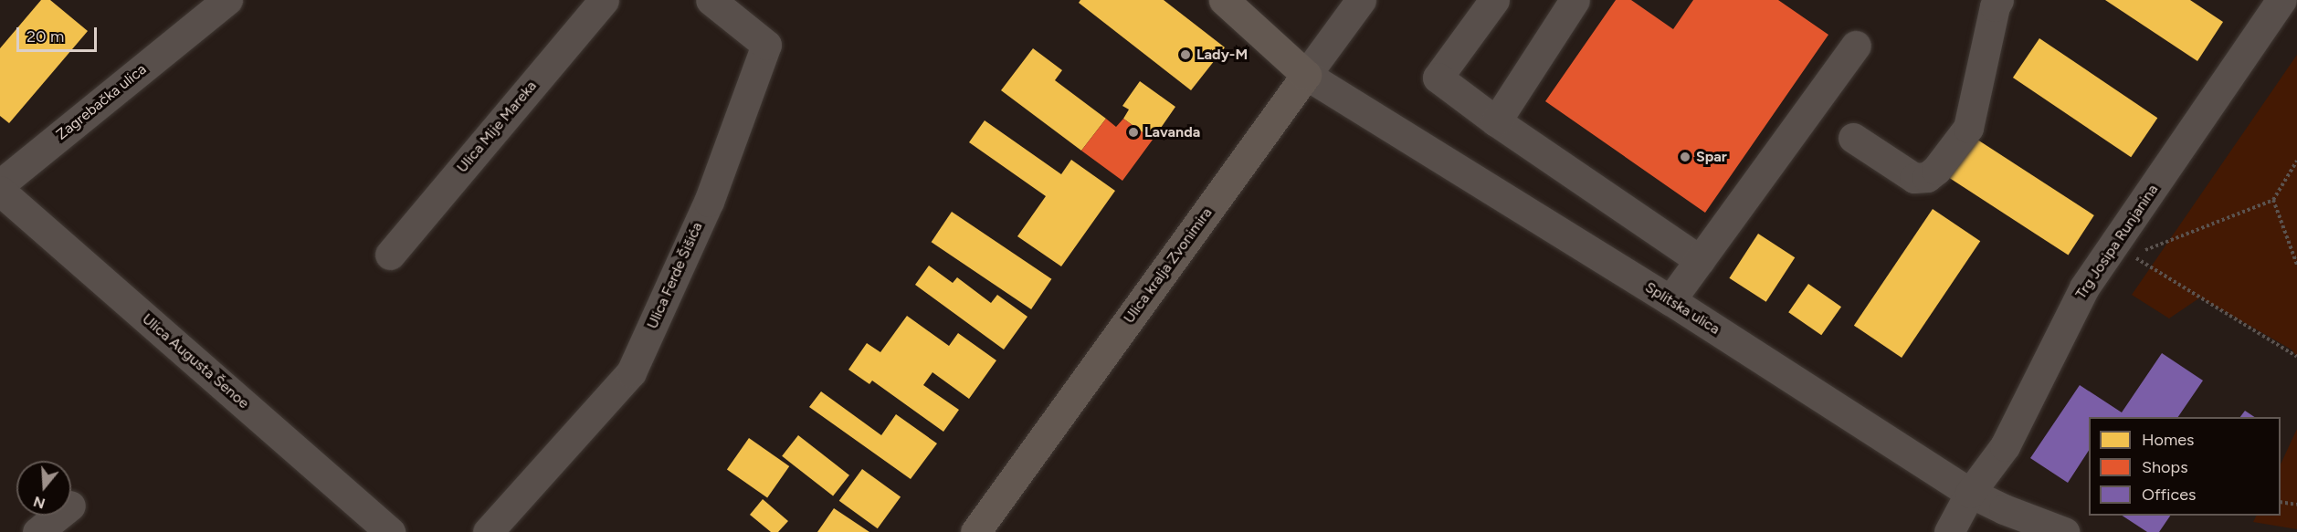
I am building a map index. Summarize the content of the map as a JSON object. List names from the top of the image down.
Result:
{
  "streets": {
    "main road": ["Ulica kralja Zvonimira"],
    "street": [
      "Zagrebačka ulica",
      "Ulica Mije Mareka",
      "Trg Josipa Runjanina",
      "Ulica Ferde Šišića",
      "Splitska ulica",
      "Ulica Augusta Šenoe"
    ]
  },
  "crossings": [
    ["Trg Josipa Runjanina", "Splitska ulica"],
    ["Ulica kralja Zvonimira", "Splitska ulica"]
  ],
  "places": ["Lady-M", "Lavanda", "Spar"],
  "legend": ["Homes", "Shops", "Offices"],
  "scale_bar": "20 m",
  "north": "bottom"
}
